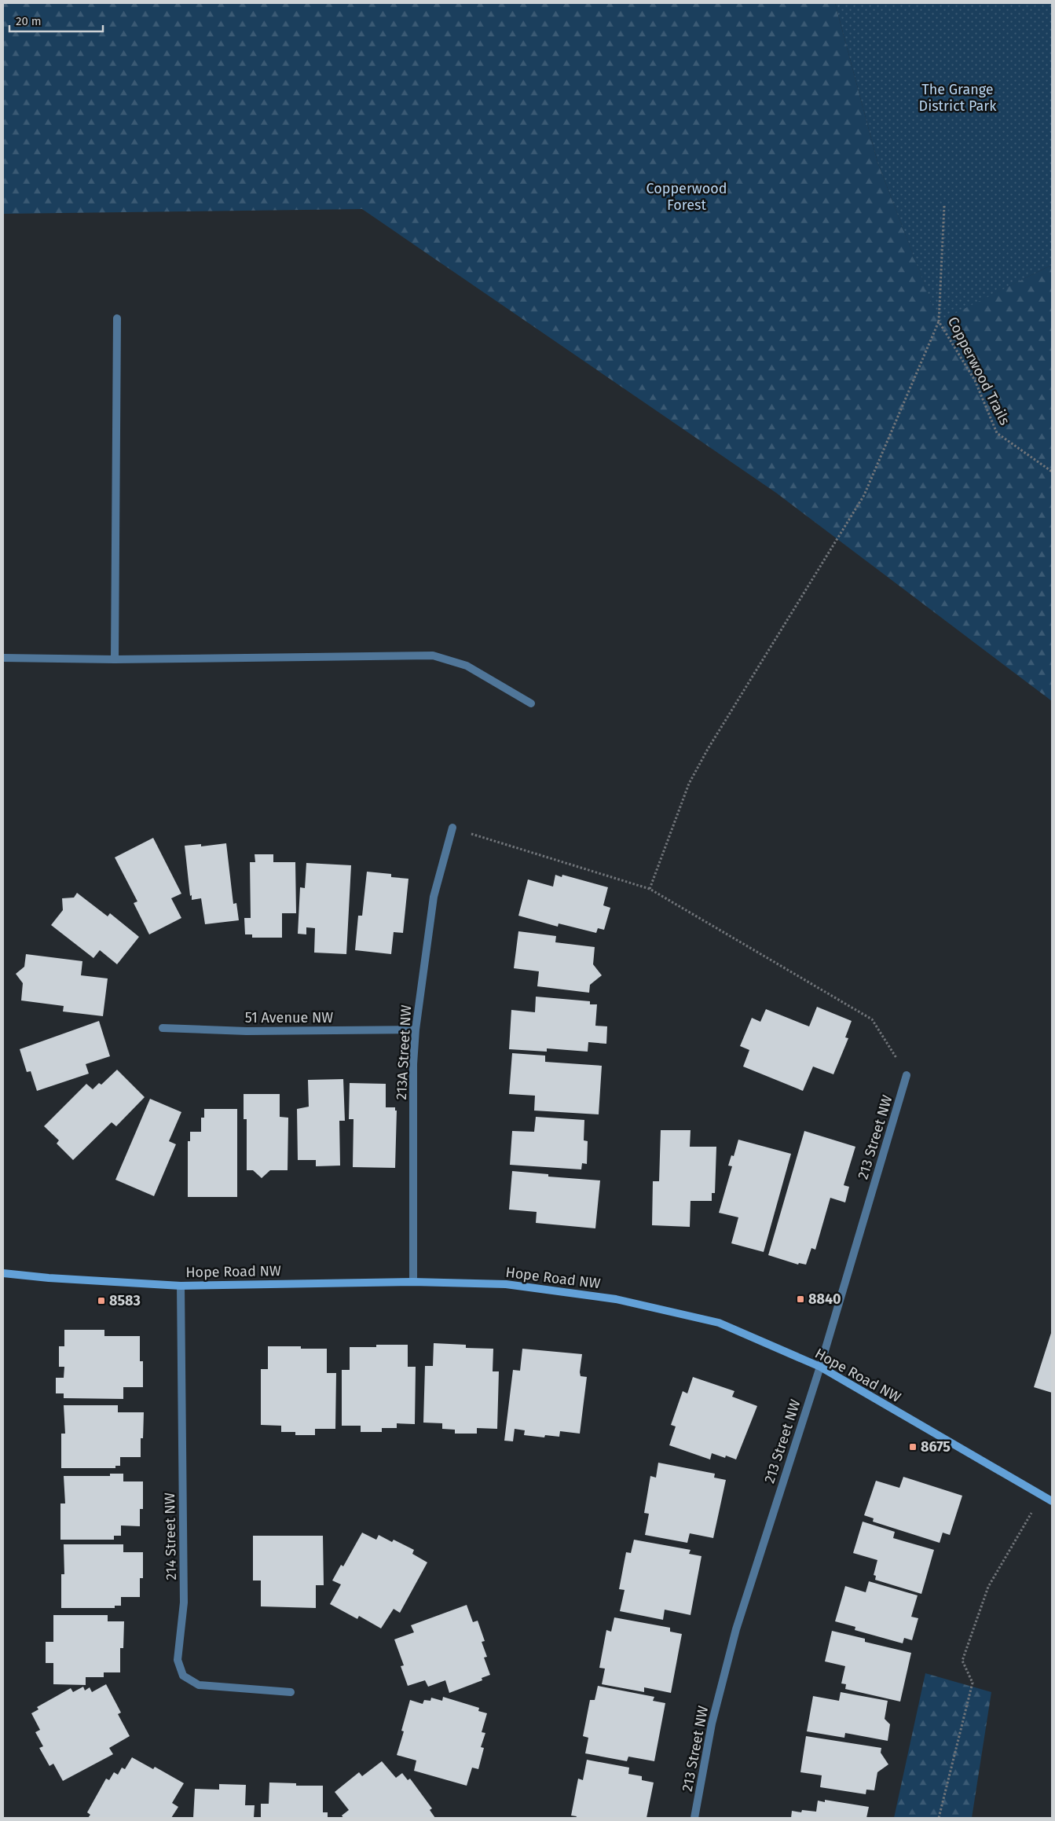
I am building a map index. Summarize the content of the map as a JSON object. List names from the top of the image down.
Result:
{
  "streets": {
    "street": [
      "51 Avenue NW",
      "213A Street NW",
      "213 Street NW",
      "Hope Road NW",
      "214 Street NW"
    ],
    "path": ["Copperwood Trails"]
  },
  "crossings": [
    ["51 Avenue NW", "213A Street NW"],
    ["213A Street NW", "Hope Road NW"],
    ["213 Street NW", "Hope Road NW"],
    ["Hope Road NW", "214 Street NW"]
  ],
  "parks": ["The Grange District Park", "Copperwood Forest"],
  "places": {
    "transit": ["8840", "8583", "8675"]
  },
  "scale_bar": "20 m"
}
